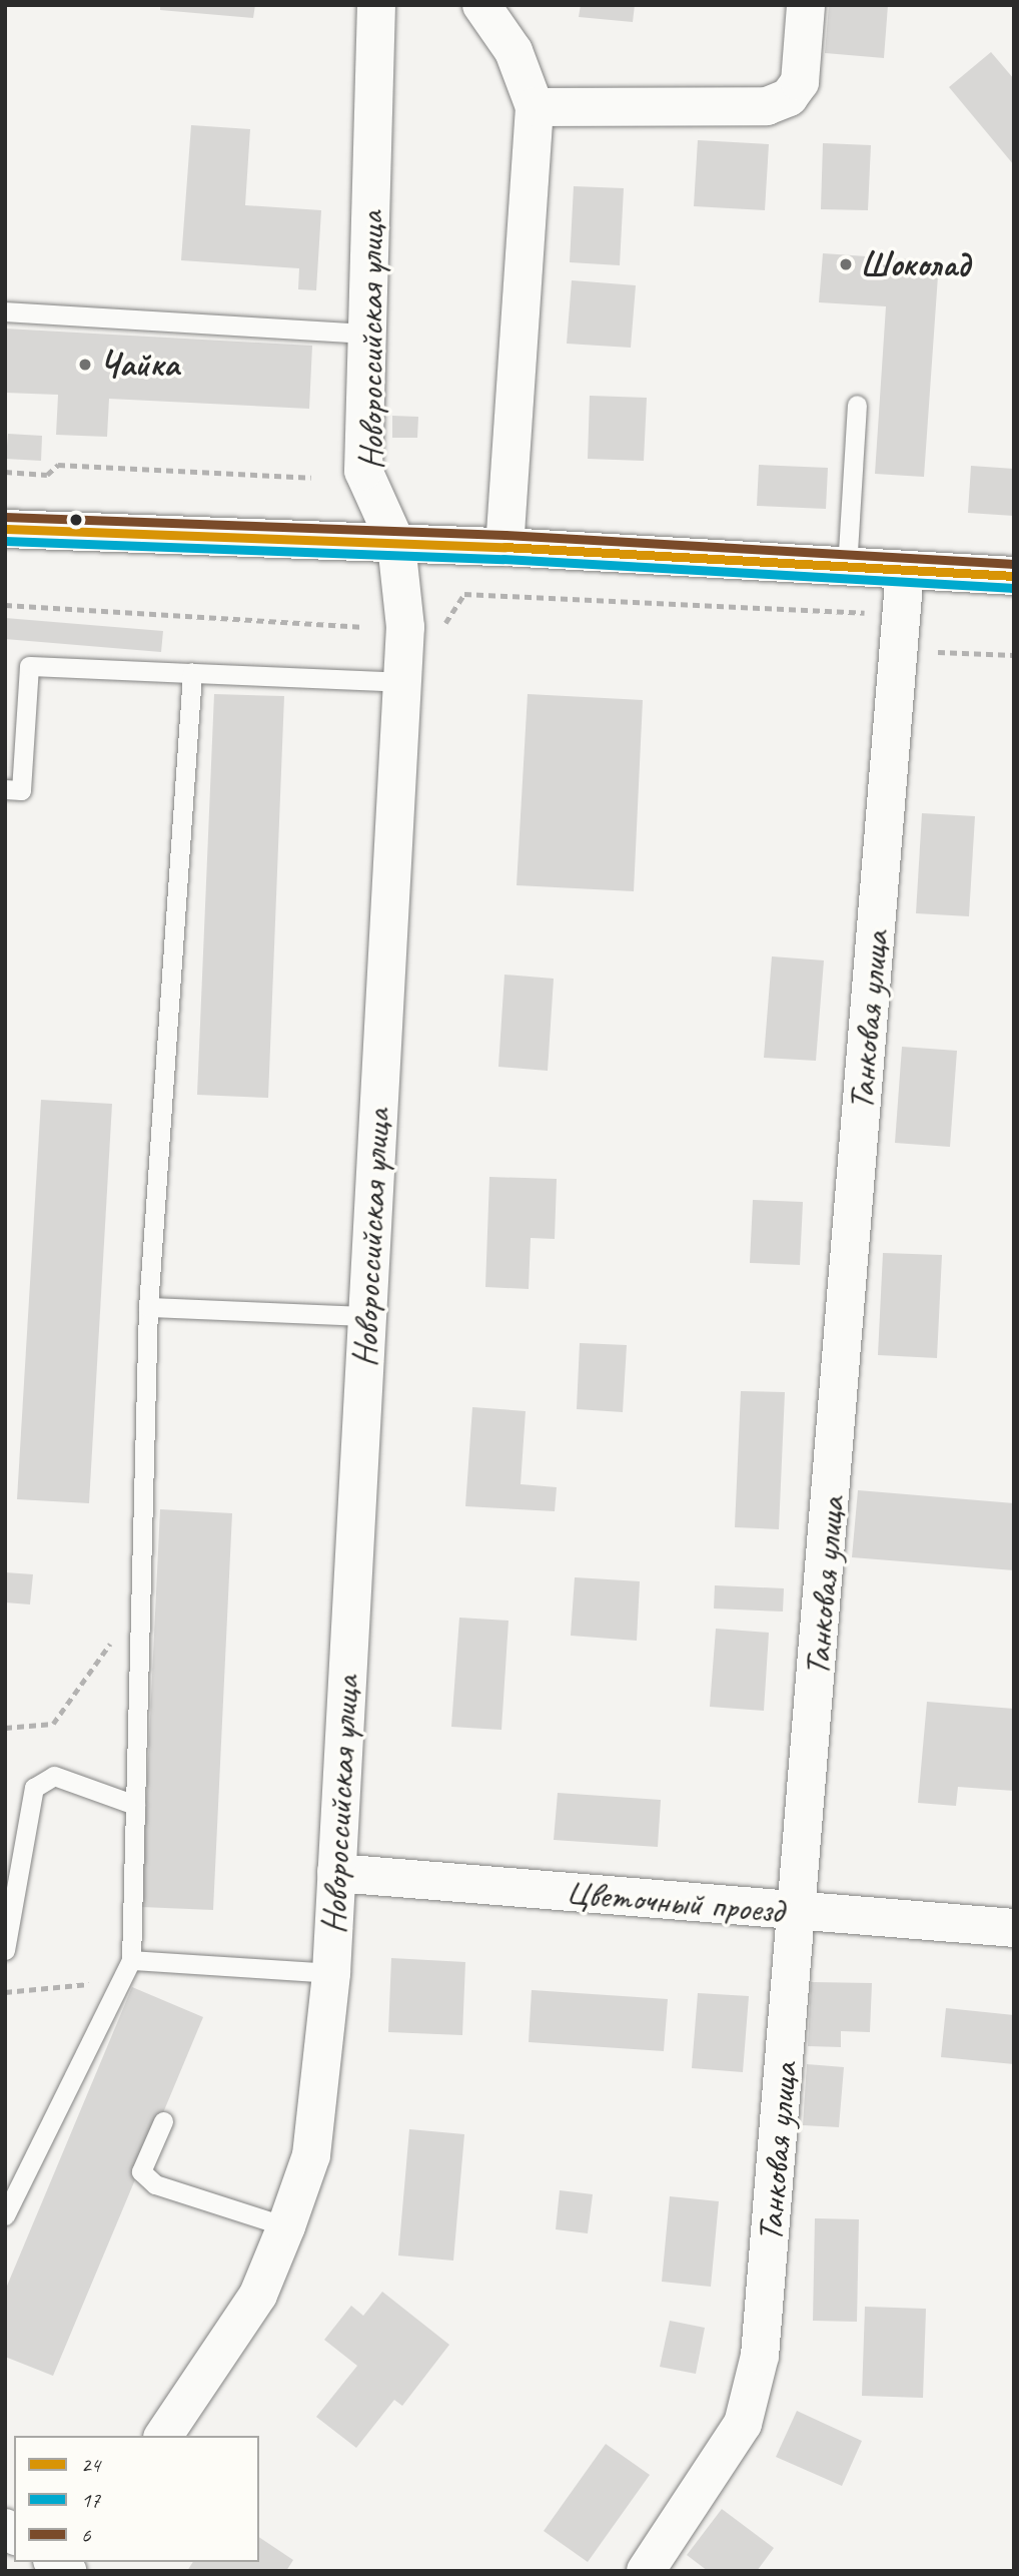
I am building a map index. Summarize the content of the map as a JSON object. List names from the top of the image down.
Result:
{
  "streets": {
    "street": ["Новороссийская улица", "Танковая улица", "Цветочный проезд"]
  },
  "crossings": [
    ["Новороссийская улица", "Цветочный проезд"],
    ["Танковая улица", "Цветочный проезд"]
  ],
  "places": ["Шоколад", "Чайка"],
  "lines": ["transit line 6", "transit line 24", "transit line 17"],
  "legend": ["24", "17", "6"]
}
